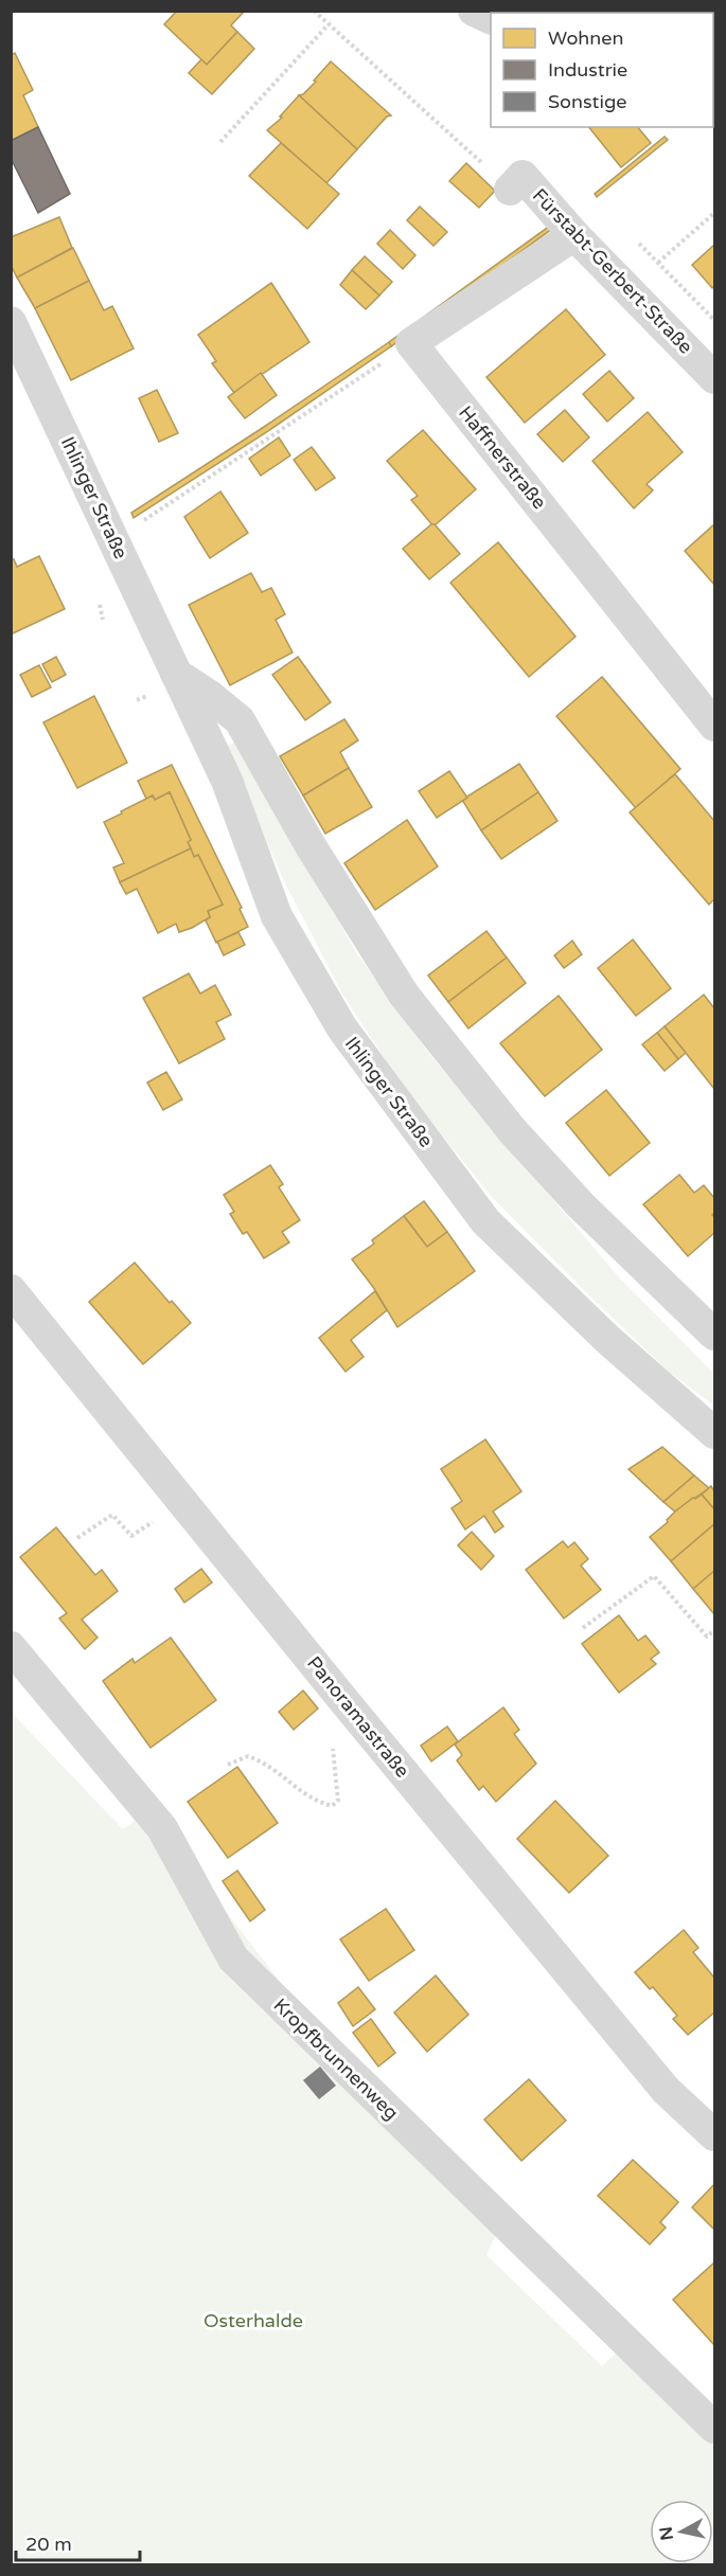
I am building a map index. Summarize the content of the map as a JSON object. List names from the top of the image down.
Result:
{
  "streets": {
    "street": [
      "Fürstabt-Gerbert-Straße",
      "Haffnerstraße",
      "Ihlinger Straße",
      "Panoramastraße",
      "Kropfbrunnenweg"
    ]
  },
  "parks": ["Osterhalde"],
  "legend": ["Wohnen", "Industrie", "Sonstige"],
  "scale_bar": "20 m",
  "north": "left"
}
